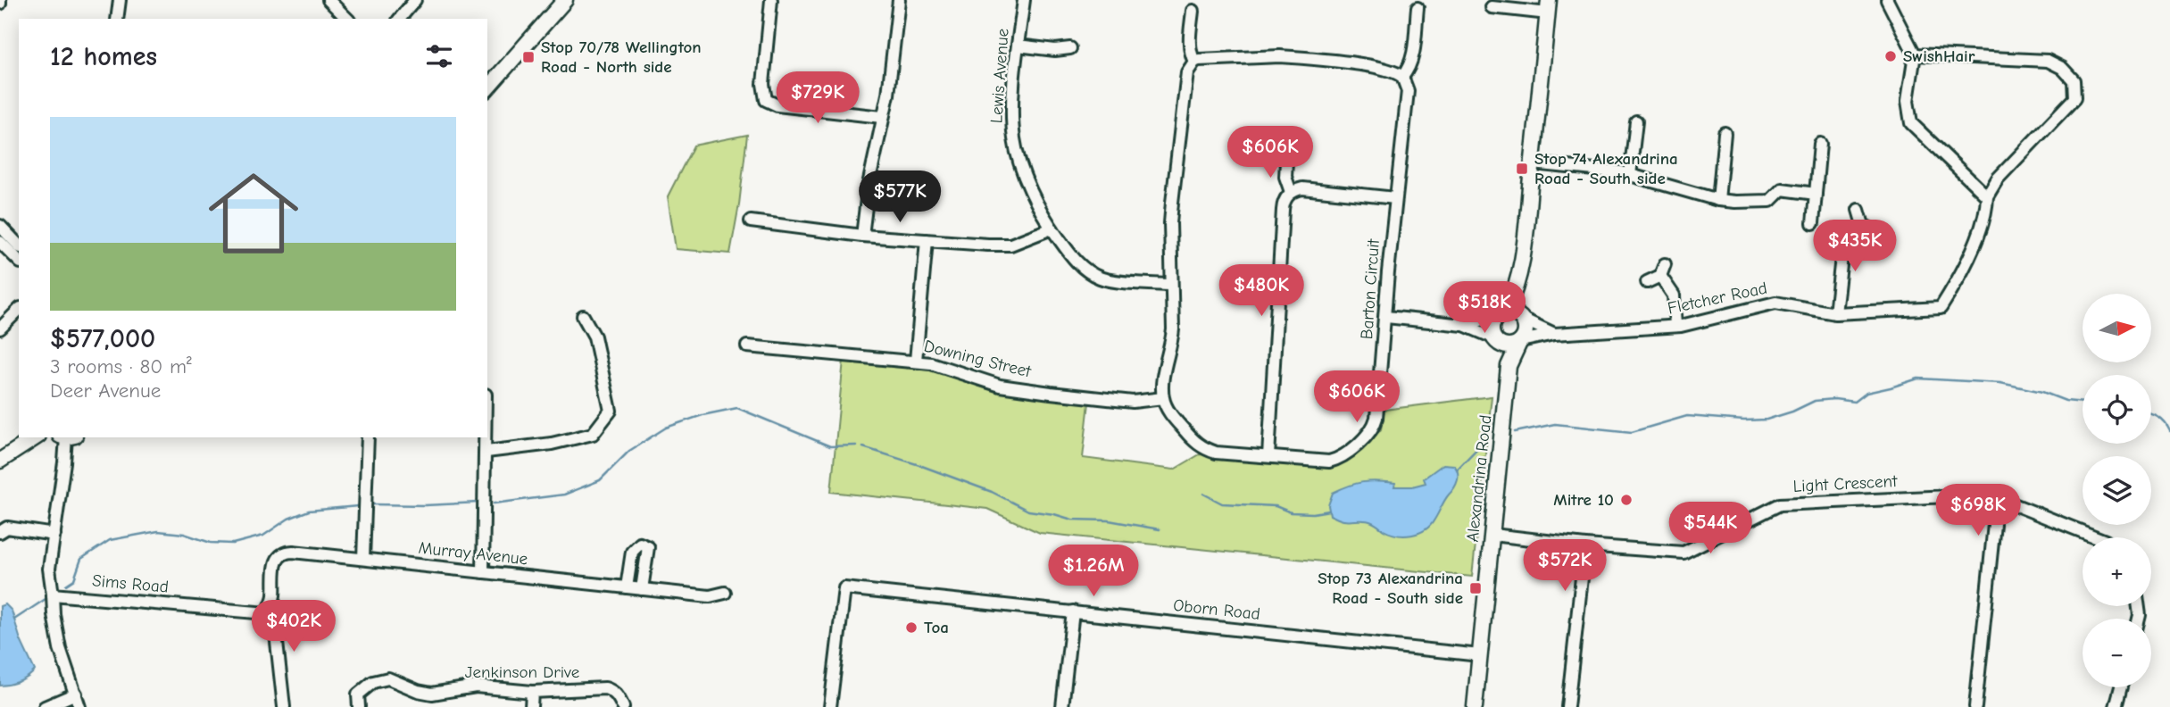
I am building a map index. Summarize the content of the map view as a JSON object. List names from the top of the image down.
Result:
{
  "streets": {
    "main road": ["Alexandrina Road"],
    "street": [
      "Lewis Avenue",
      "Barton Circuit",
      "Fletcher Road",
      "Downing Street",
      "Light Crescent",
      "Murray Avenue",
      "Sims Road",
      "Oborn Road",
      "Jenkinson Drive"
    ]
  },
  "crossings": [
    ["Barton Circuit", "Downing Street"],
    ["Fletcher Road", "Alexandrina Road"],
    ["Alexandrina Road", "Light Crescent"],
    ["Alexandrina Road", "Oborn Road"],
    ["Murray Avenue", "Sims Road"]
  ],
  "places": {
    "other": ["SwishHair", "Mitre 10", "Toa"],
    "transit": ["Stop 70/78 Wellington Road - North side", "Stop 74 Alexandrina Road - South side", "Stop 73 Alexandrina Road - South side"]
  },
  "north": "right",
  "page": {
    "heading": "12 homes",
    "price": [
      "$729K",
      "$606K",
      "$577K",
      "$435K",
      "$480K",
      "$518K",
      "$606K",
      "$698K",
      "$544K",
      "$572K",
      "$1.26M",
      "$402K"
    ],
    "list": [
      {
        "name": "$577,000",
        "note": "3 rooms · 80 m² · Deer Avenue"
      }
    ],
    "map_buttons": ["+", "−"]
  }
}
